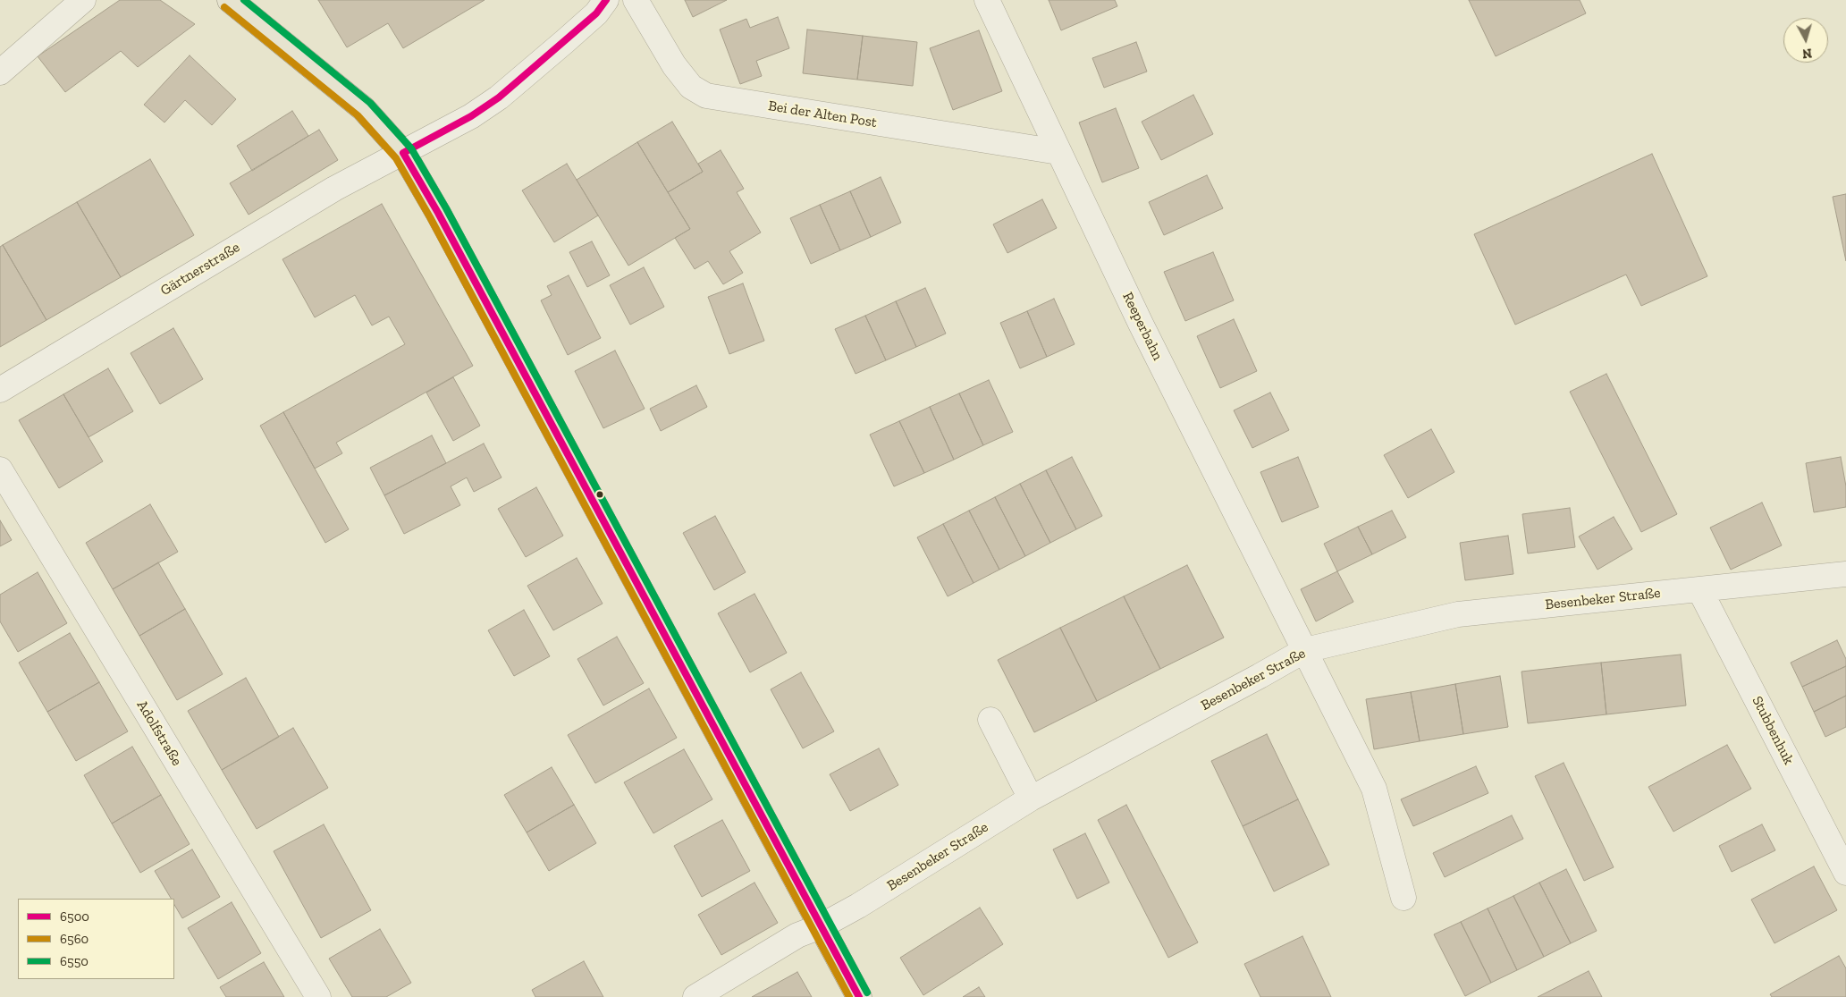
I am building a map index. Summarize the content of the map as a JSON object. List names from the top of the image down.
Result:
{
  "streets": {
    "street": [
      "Bei der Alten Post",
      "Gärtnerstraße",
      "Reeperbahn",
      "Besenbeker Straße",
      "Stubbenhuk",
      "Adolfstraße"
    ]
  },
  "crossings": [
    ["Bei der Alten Post", "Reeperbahn"],
    ["Reeperbahn", "Besenbeker Straße"],
    ["Besenbeker Straße", "Stubbenhuk"]
  ],
  "lines": ["transit line 6500", "transit line 6550", "transit line 6560"],
  "legend": ["6500", "6560", "6550"],
  "north": "bottom"
}
